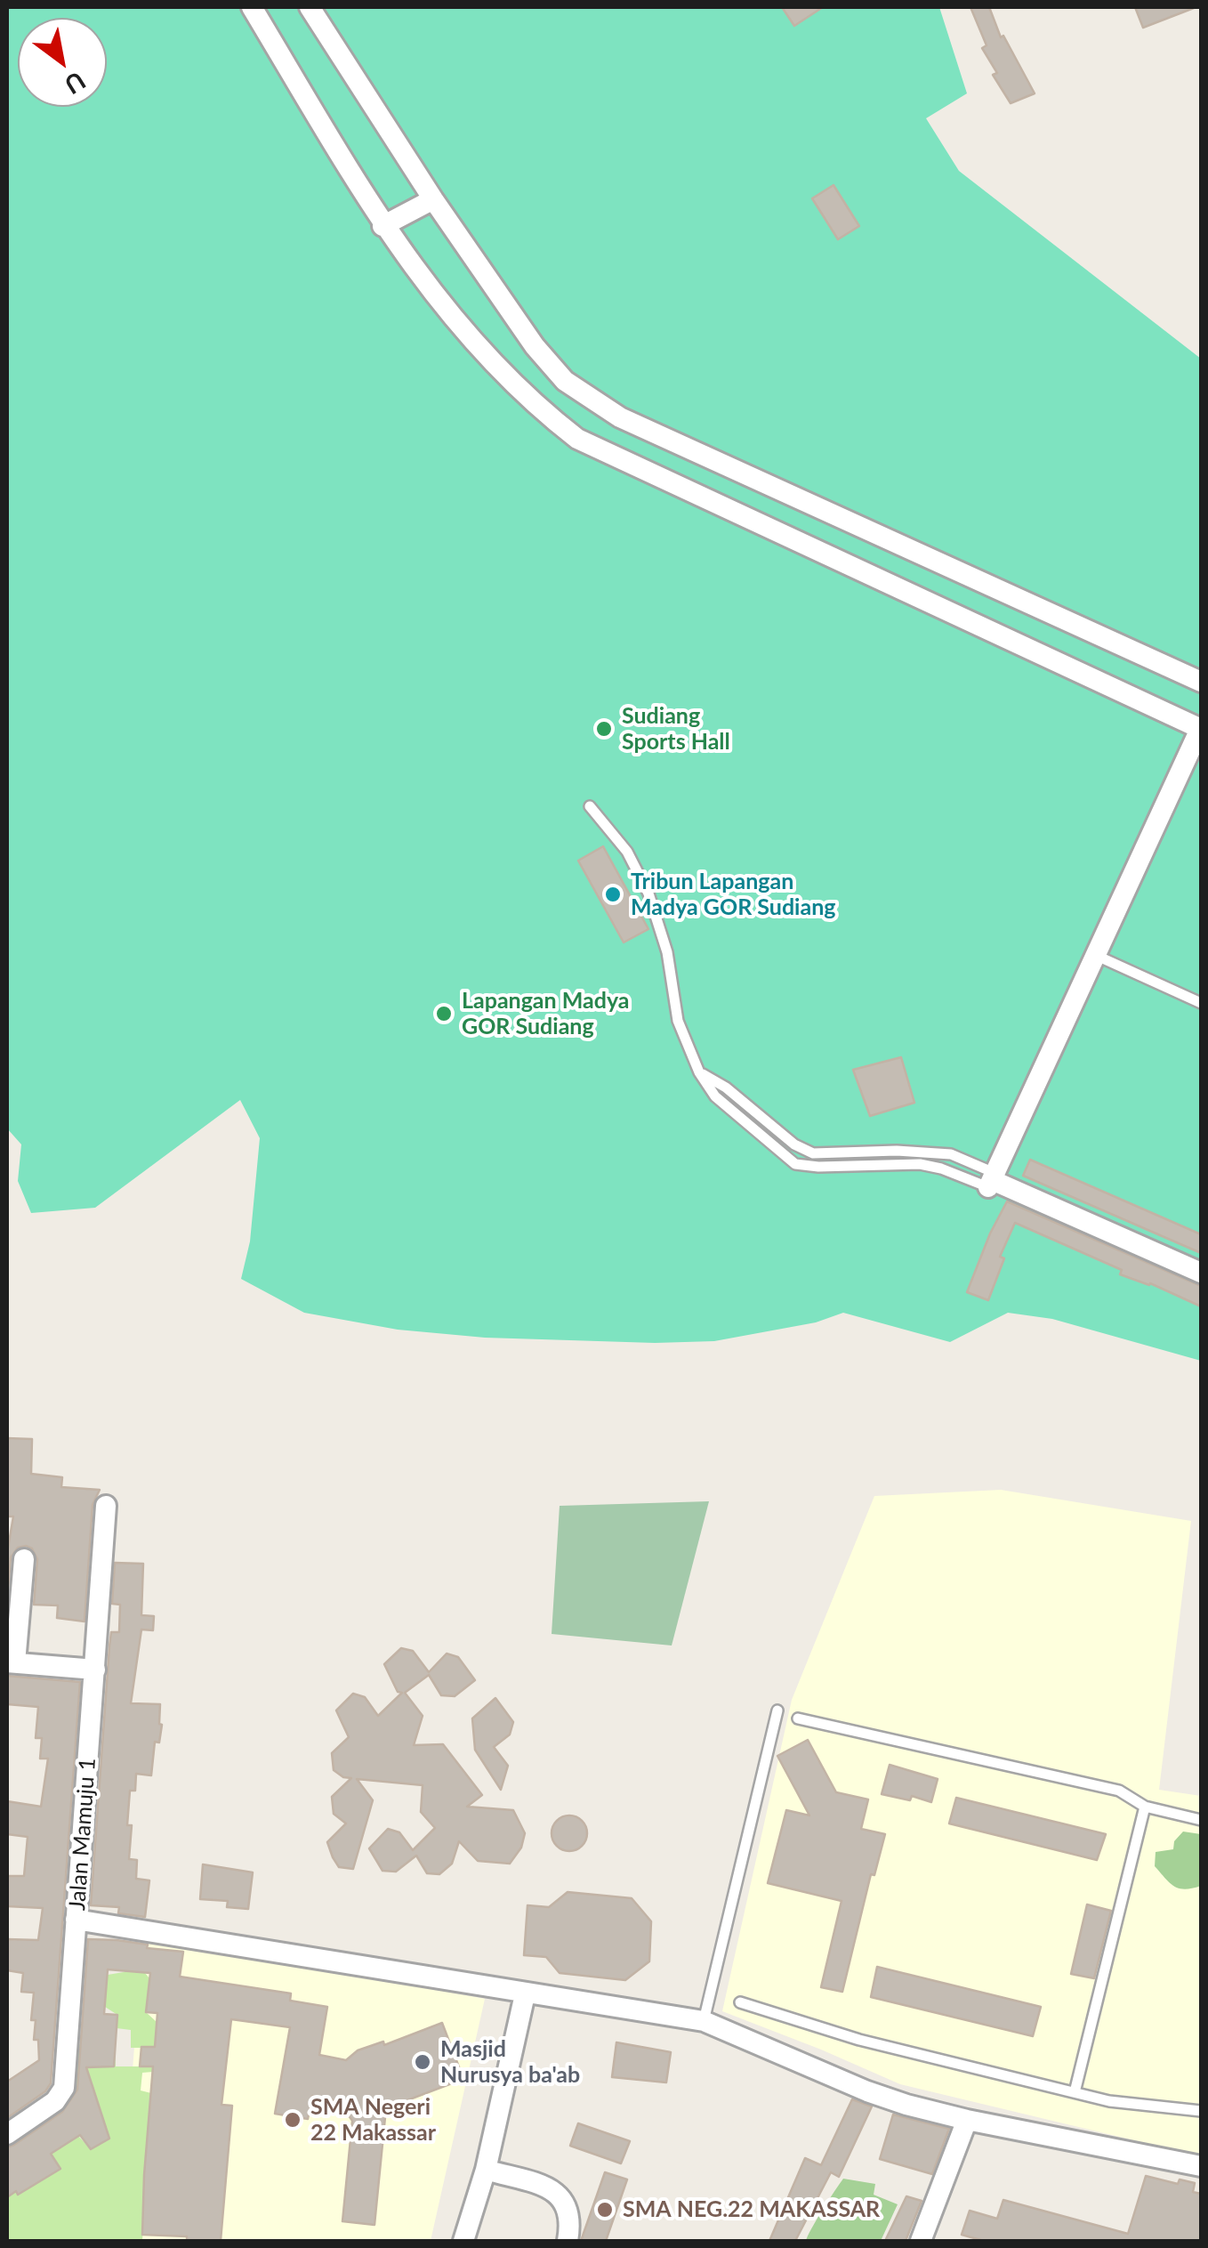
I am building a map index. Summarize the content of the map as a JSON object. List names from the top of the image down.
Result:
{
  "streets": {
    "street": ["Jalan Mamuju 1"]
  },
  "places": [
    "Sudiang Sports Hall",
    "Tribun Lapangan Madya GOR Sudiang",
    "Lapangan Madya GOR Sudiang",
    "Masjid Nurusya ba'ab",
    "SMA Negeri 22 Makassar",
    "SMA NEG.22 MAKASSAR"
  ],
  "north": "bottom right"
}
